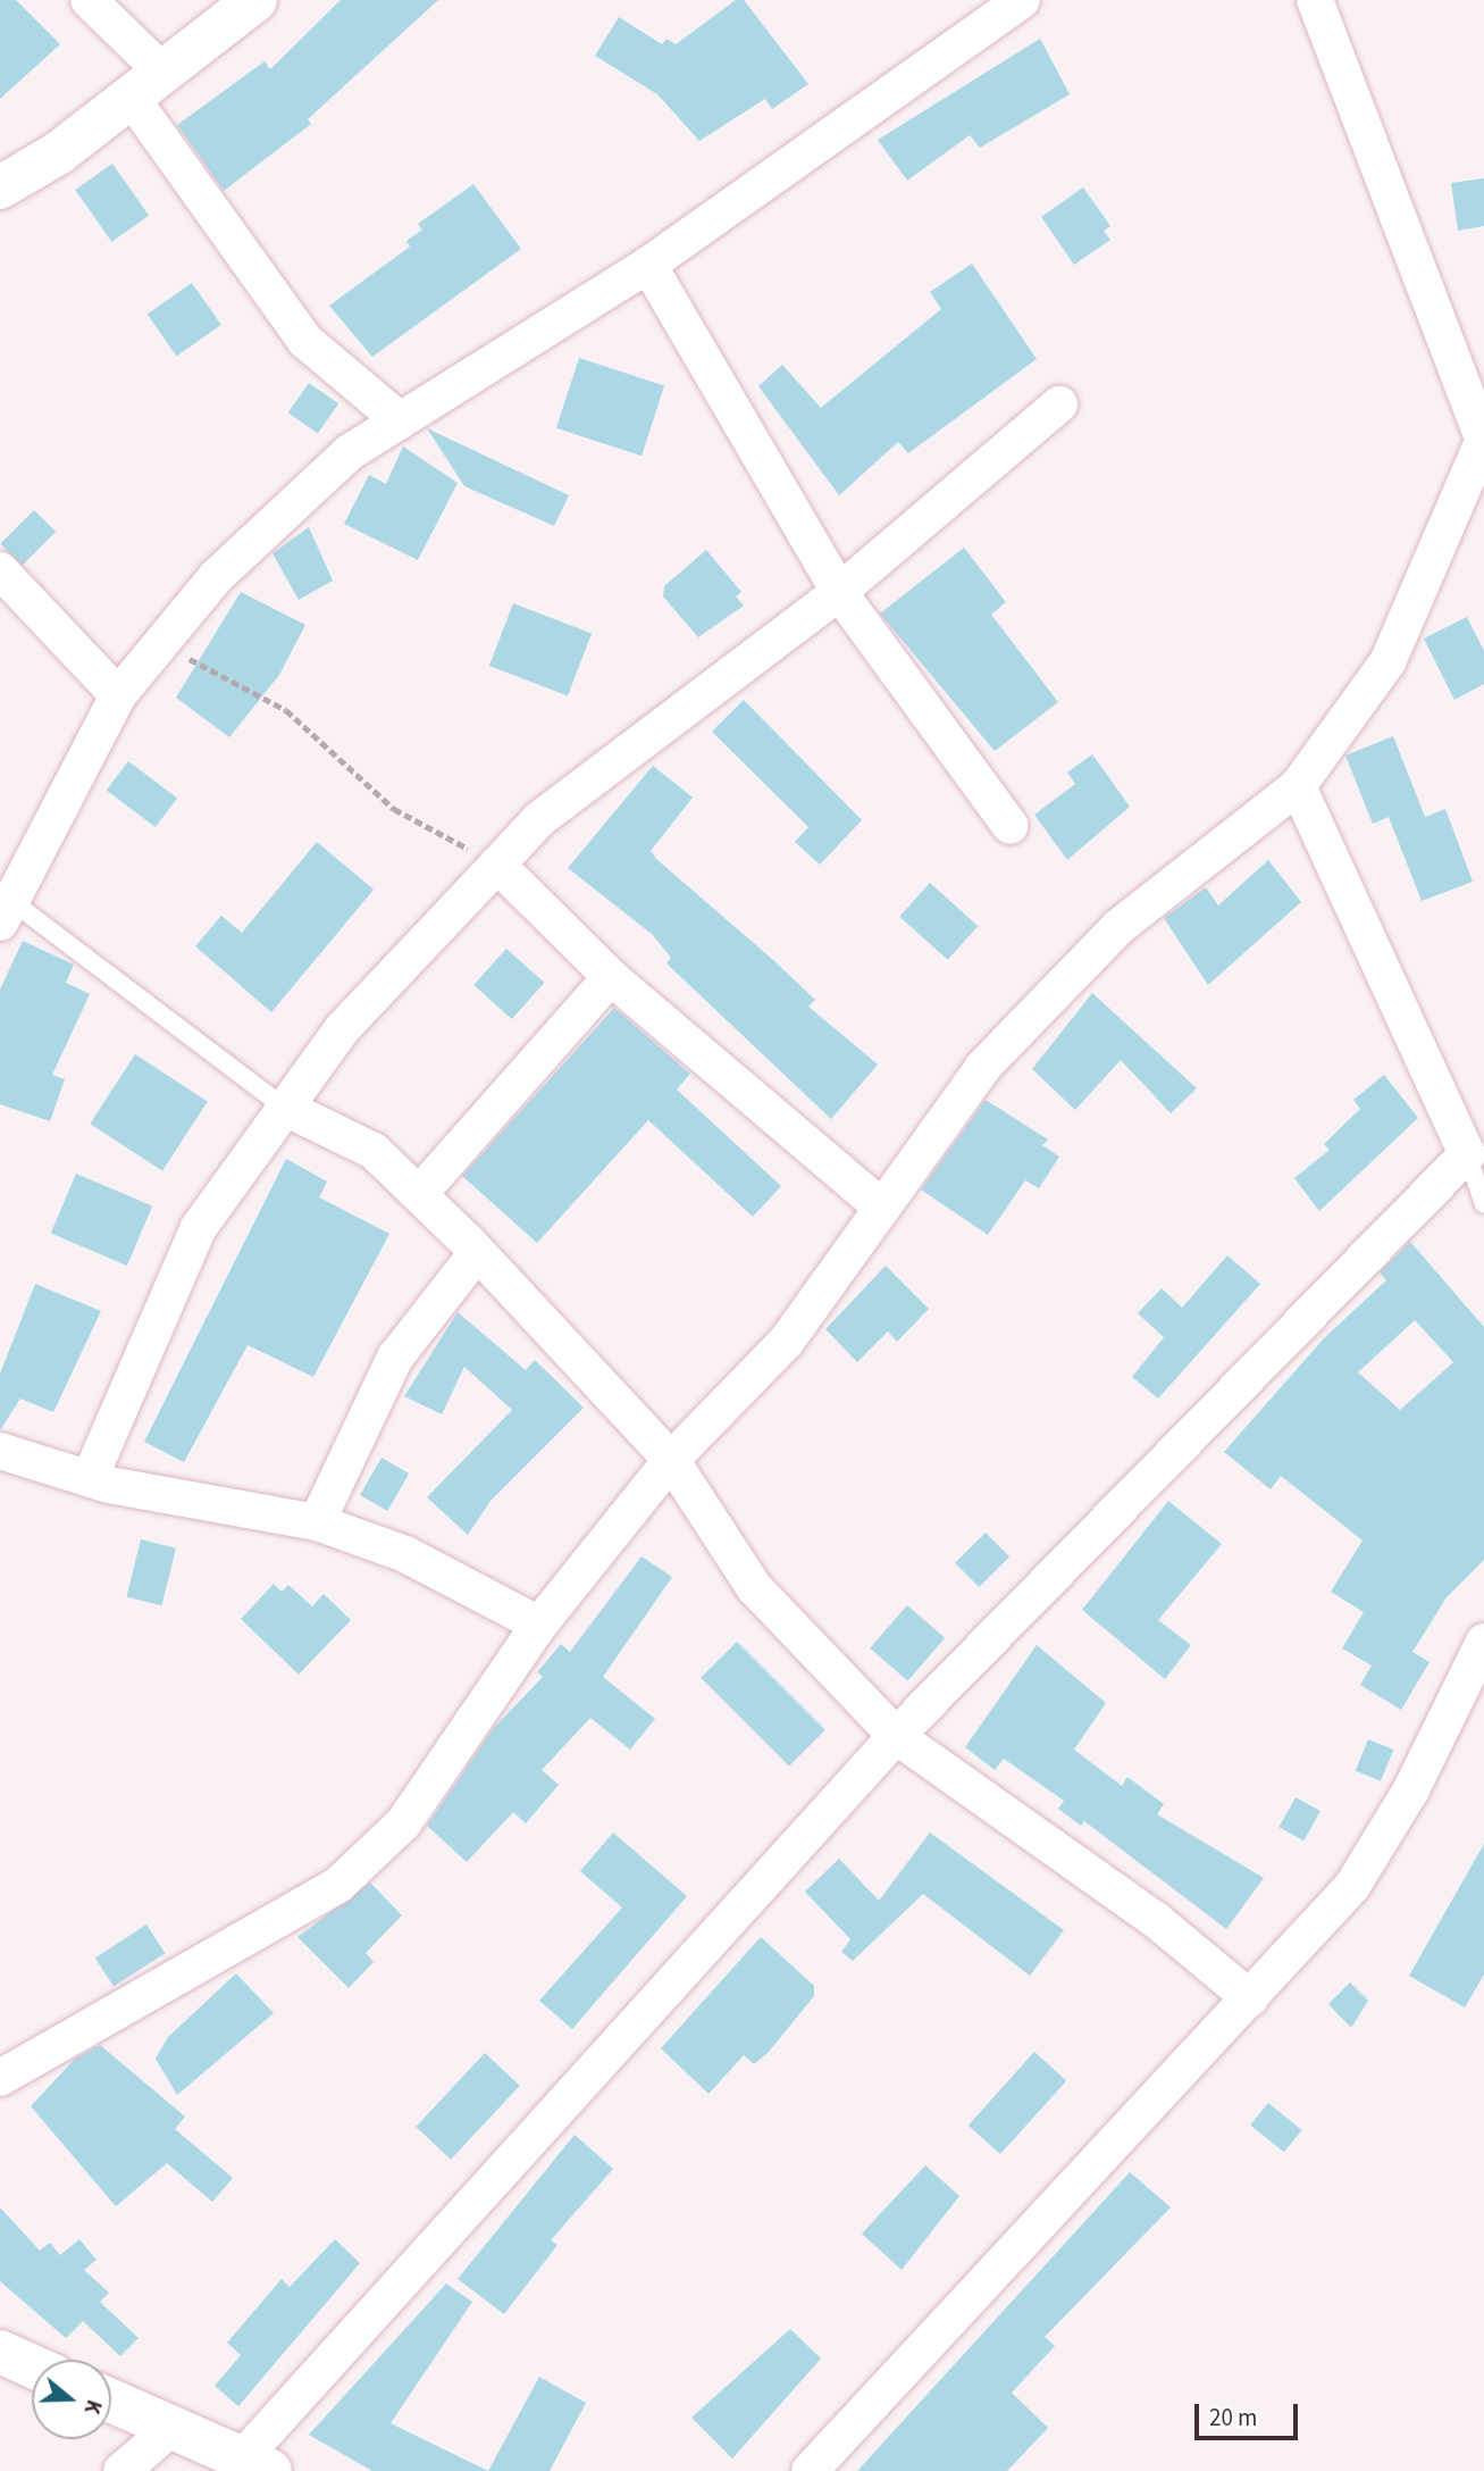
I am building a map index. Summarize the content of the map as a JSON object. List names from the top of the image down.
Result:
{
  "scale_bar": "20 m",
  "north": "right"
}
